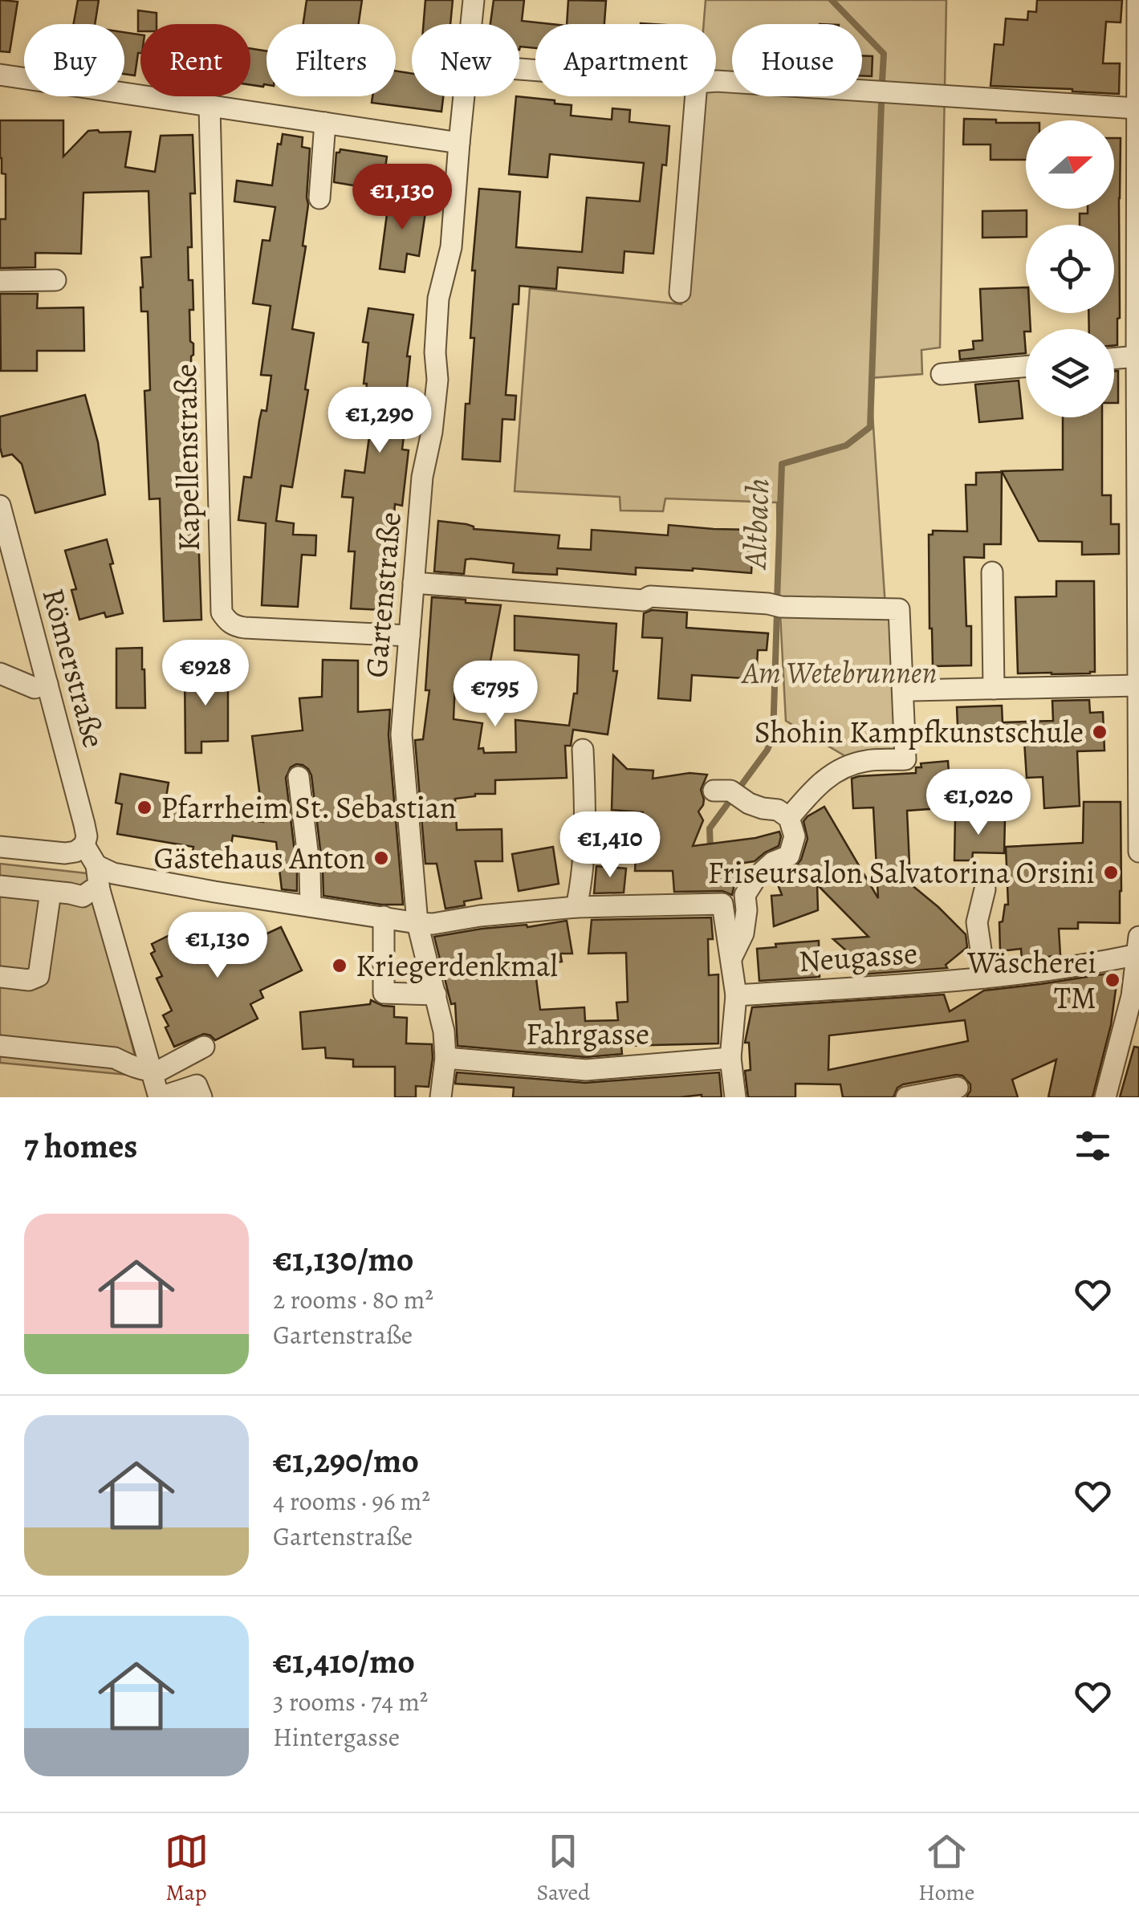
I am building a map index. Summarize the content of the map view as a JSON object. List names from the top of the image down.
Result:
{
  "streets": {
    "street": [
      "Kapellenstraße",
      "Gartenstraße",
      "Römerstraße",
      "Neugasse",
      "Fahrgasse"
    ]
  },
  "crossings": [
    ["Kapellenstraße", "Gartenstraße"],
    ["Gartenstraße", "Fahrgasse"]
  ],
  "water": ["Altbach"],
  "parks": ["Am Wetebrunnen"],
  "places": [
    "Shohin Kampfkunstschule",
    "Pfarrheim St. Sebastian",
    "Gästehaus Anton",
    "Friseursalon Salvatorina Orsini",
    "Kriegerdenkmal",
    "Wäscherei TM"
  ],
  "north": "right",
  "page": {
    "chip": [
      "Buy",
      "Rent",
      "Filters",
      "New",
      "Apartment",
      "House"
    ],
    "price": [
      "€1,130",
      "€1,290",
      "€928",
      "€795",
      "€1,020",
      "€1,410",
      "€1,130"
    ],
    "heading": "7 homes",
    "list": [
      {
        "name": "€1,130/mo",
        "note": "2 rooms · 80 m² · Gartenstraße"
      },
      {
        "name": "€1,290/mo",
        "note": "4 rooms · 96 m² · Gartenstraße"
      },
      {
        "name": "€1,410/mo",
        "note": "3 rooms · 74 m² · Hintergasse"
      }
    ],
    "tabs": ["Map", "Saved", "Home"]
  }
}
